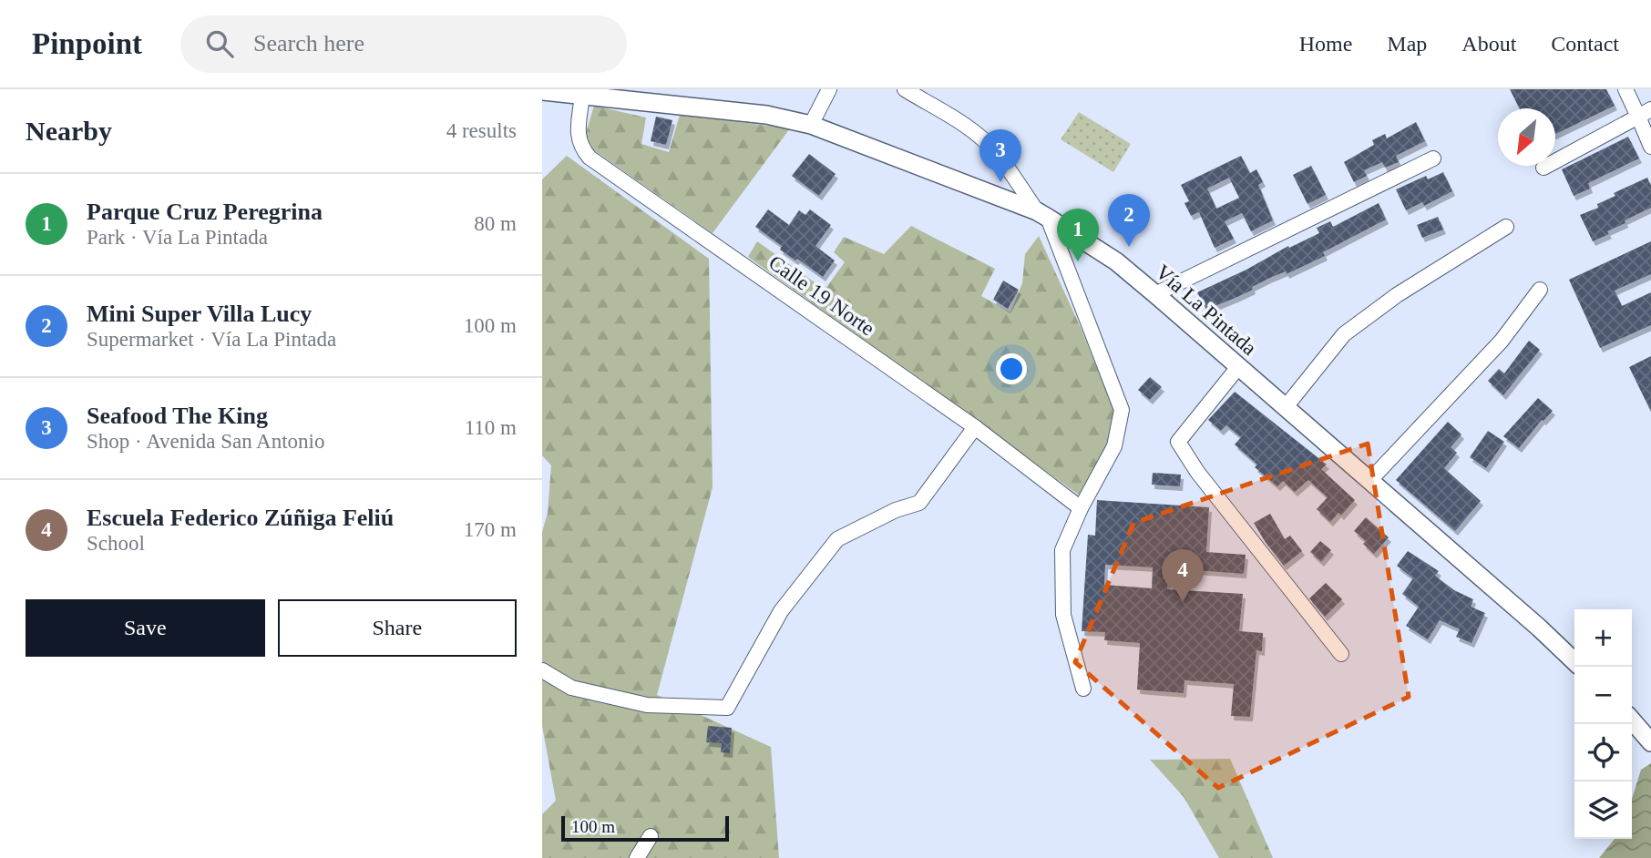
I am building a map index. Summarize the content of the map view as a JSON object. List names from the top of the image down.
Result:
{
  "streets": {
    "main road": ["Vía La Pintada"],
    "street": ["Calle 19 Norte"]
  },
  "crossings": [
    ["Calle 19 Norte", "Vía La Pintada"]
  ],
  "scale_bar": "100 m",
  "north": "bottom left",
  "page": {
    "header": "Pinpoint",
    "search": "Search here",
    "nav": [
      "Home",
      "Map",
      "About",
      "Contact"
    ],
    "heading": ["Nearby", "4 results"],
    "pins": [
      "3",
      "2",
      "1",
      "4"
    ],
    "list": [
      {
        "mark": "1",
        "name": "Parque Cruz Peregrina",
        "note": "Park · Vía La Pintada",
        "value": "80 m"
      },
      {
        "mark": "2",
        "name": "Mini Super Villa Lucy",
        "note": "Supermarket · Vía La Pintada",
        "value": "100 m"
      },
      {
        "mark": "3",
        "name": "Seafood The King",
        "note": "Shop · Avenida San Antonio",
        "value": "110 m"
      },
      {
        "mark": "4",
        "name": "Escuela Federico Zúñiga Feliú",
        "note": "School",
        "value": "170 m"
      }
    ],
    "buttons": ["Save", "Share"],
    "map_buttons": ["+", "−"],
    "scale": "100 m"
  }
}
